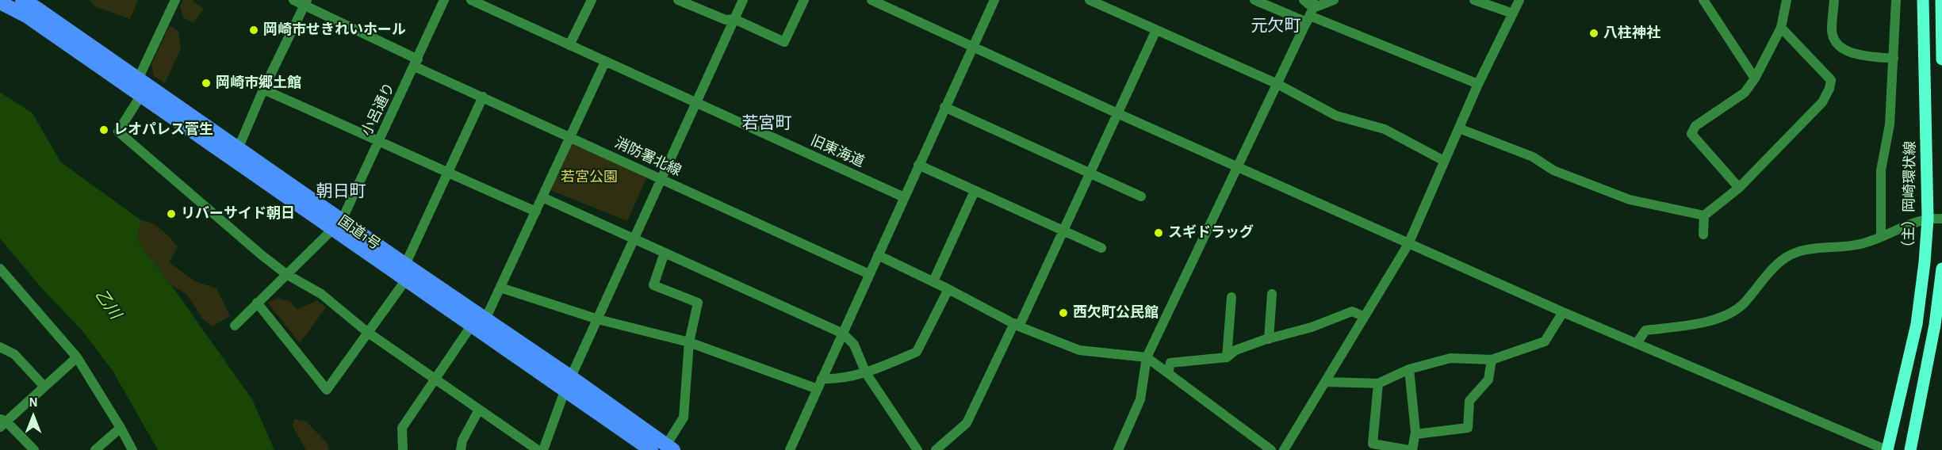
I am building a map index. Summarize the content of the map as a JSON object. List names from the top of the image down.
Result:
{
  "streets": {
    "highway": ["国道1号"],
    "main road": ["（主）岡崎環状線"],
    "street": ["小呂通り", "旧東海道", "消防署北線"]
  },
  "crossings": [
    ["小呂通り", "消防署北線"],
    ["小呂通り", "国道1号"]
  ],
  "districts": ["元欠町", "若宮町", "朝日町"],
  "water": ["乙川"],
  "parks": ["若宮公園"],
  "places": [
    "岡崎市せきれいホール",
    "八柱神社",
    "岡崎市郷土館",
    "レオパレス菅生",
    "リバーサイド朝日",
    "スギドラッグ",
    "西欠町公民館"
  ],
  "north": "top"
}
